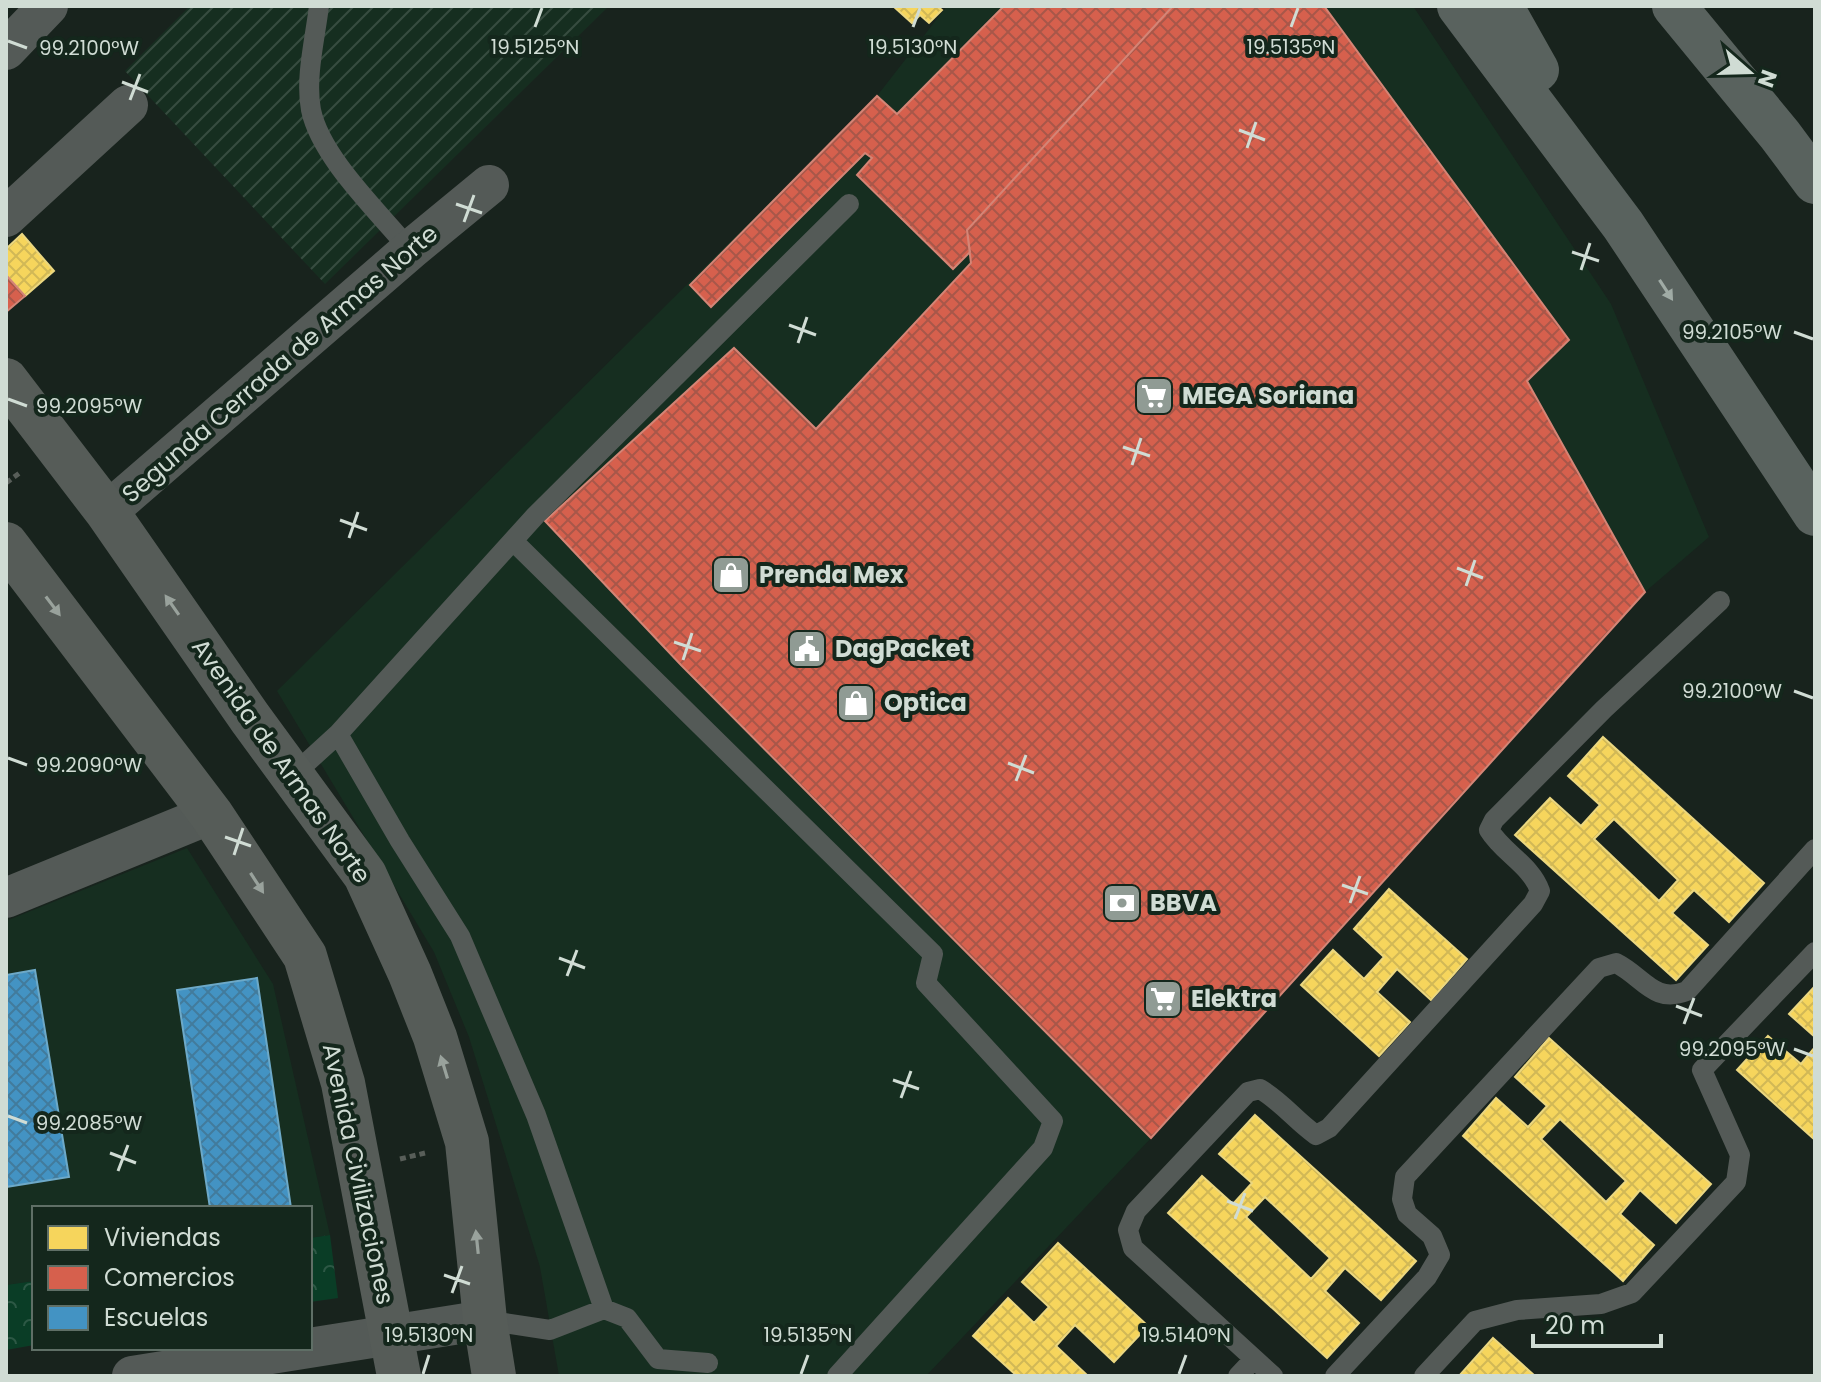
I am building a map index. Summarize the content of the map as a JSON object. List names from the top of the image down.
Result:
{
  "streets": {
    "main road": ["Avenida de Armas Norte", "Avenida Civilizaciones"],
    "street": ["Segunda Cerrada de Armas Norte"]
  },
  "crossings": [
    ["Segunda Cerrada de Armas Norte", "Avenida de Armas Norte"]
  ],
  "one_way": ["Avenida de Armas Norte", "Avenida Civilizaciones"],
  "places": {
    "supermarket": ["MEGA Soriana", "Elektra"],
    "shop": ["Prenda Mex", "Optica"],
    "public building": ["DagPacket"],
    "bank": ["BBVA"]
  },
  "legend": ["Viviendas", "Comercios", "Escuelas"],
  "scale_bar": "20 m",
  "north": "right",
  "coordinates": [
    "19.5125°N",
    "19.5130°N",
    "19.5135°N",
    "99.2100°W",
    "99.2105°W",
    "99.2095°W",
    "99.2090°W",
    "99.2085°W",
    "19.5140°N"
  ]
}
